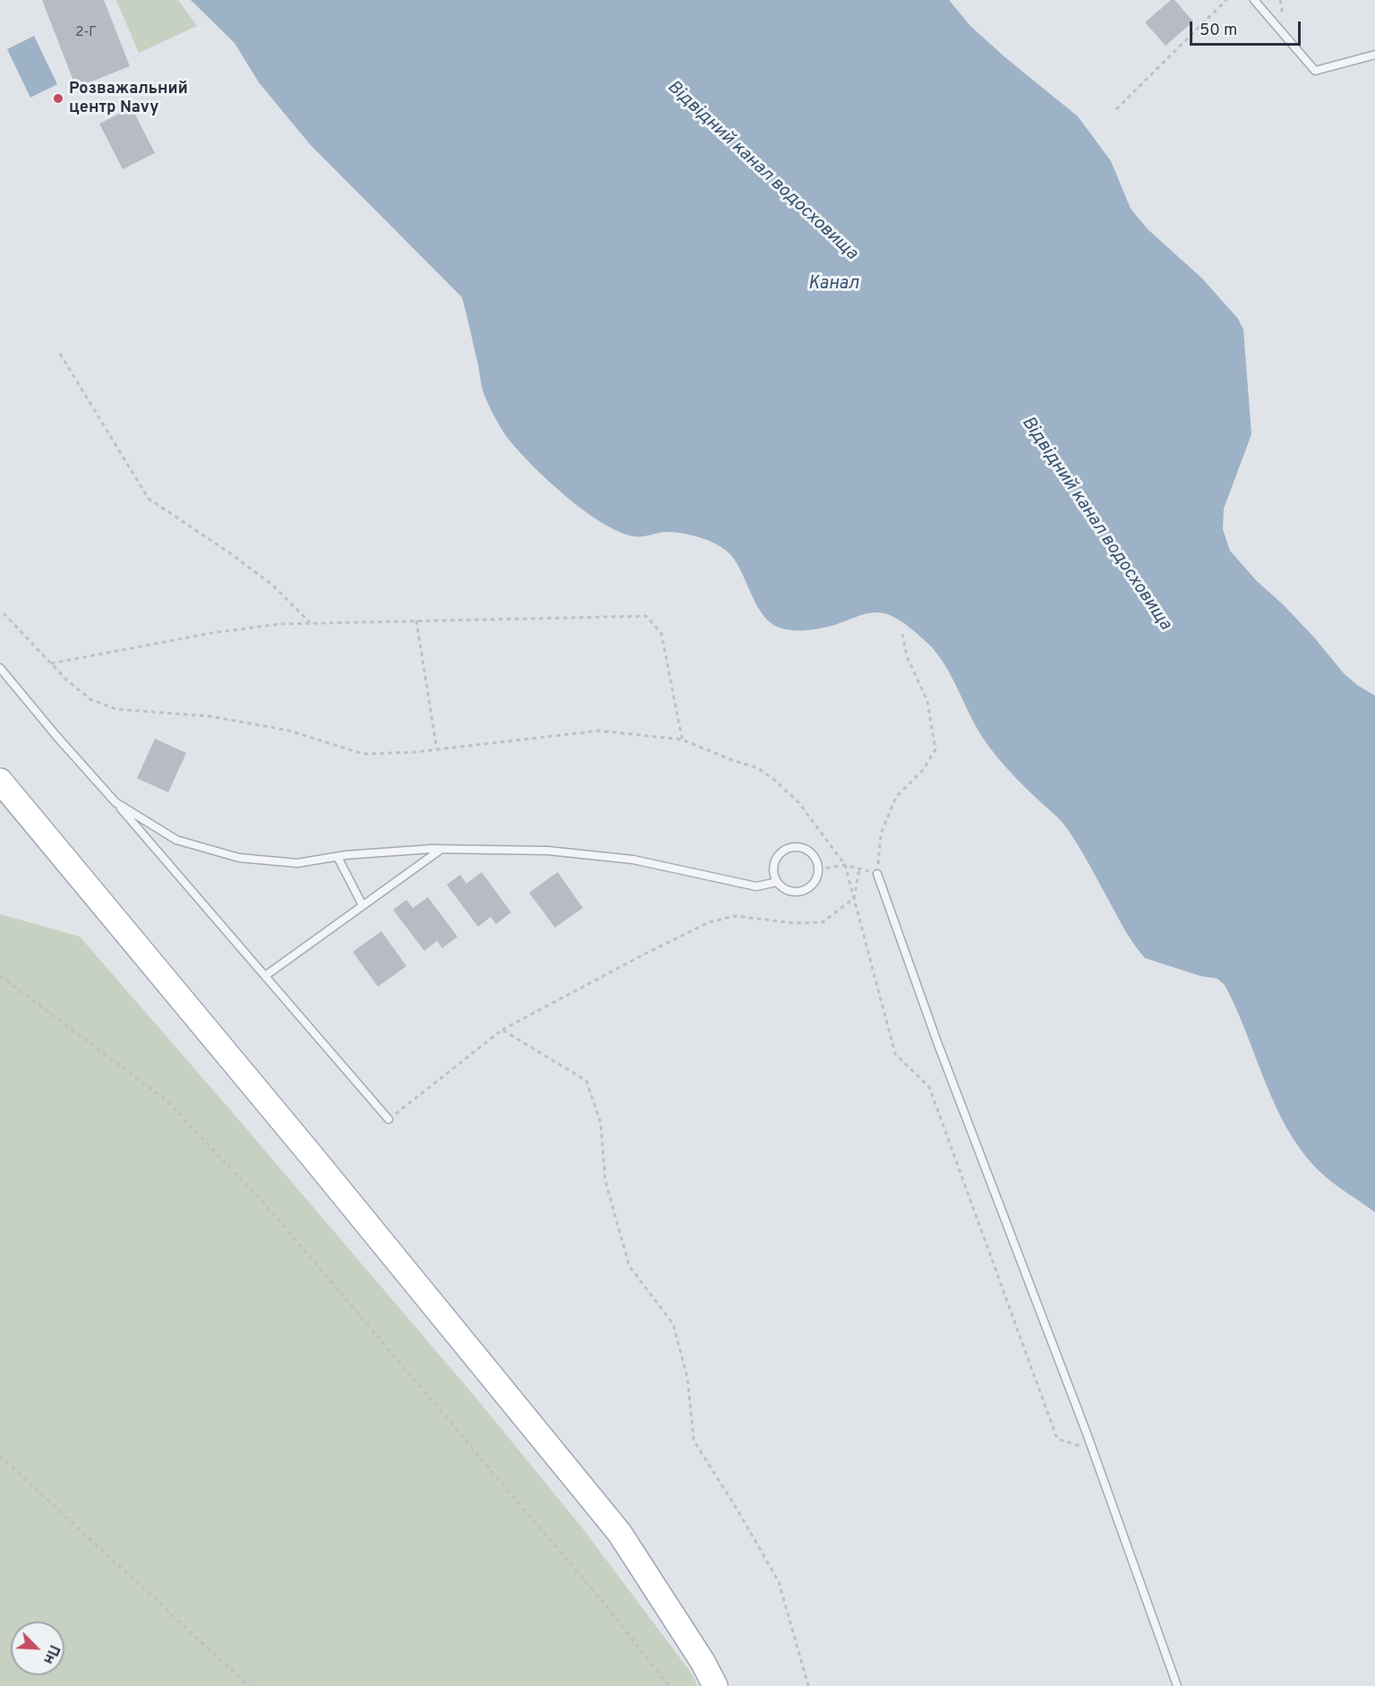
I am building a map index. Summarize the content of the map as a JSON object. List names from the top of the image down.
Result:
{
  "water": ["Відвідний канал водосховища", "Канал"],
  "places": ["Розважальний центр Navy"],
  "house_numbers": ["2-Г"],
  "scale_bar": "50 m",
  "north": "bottom right"
}
